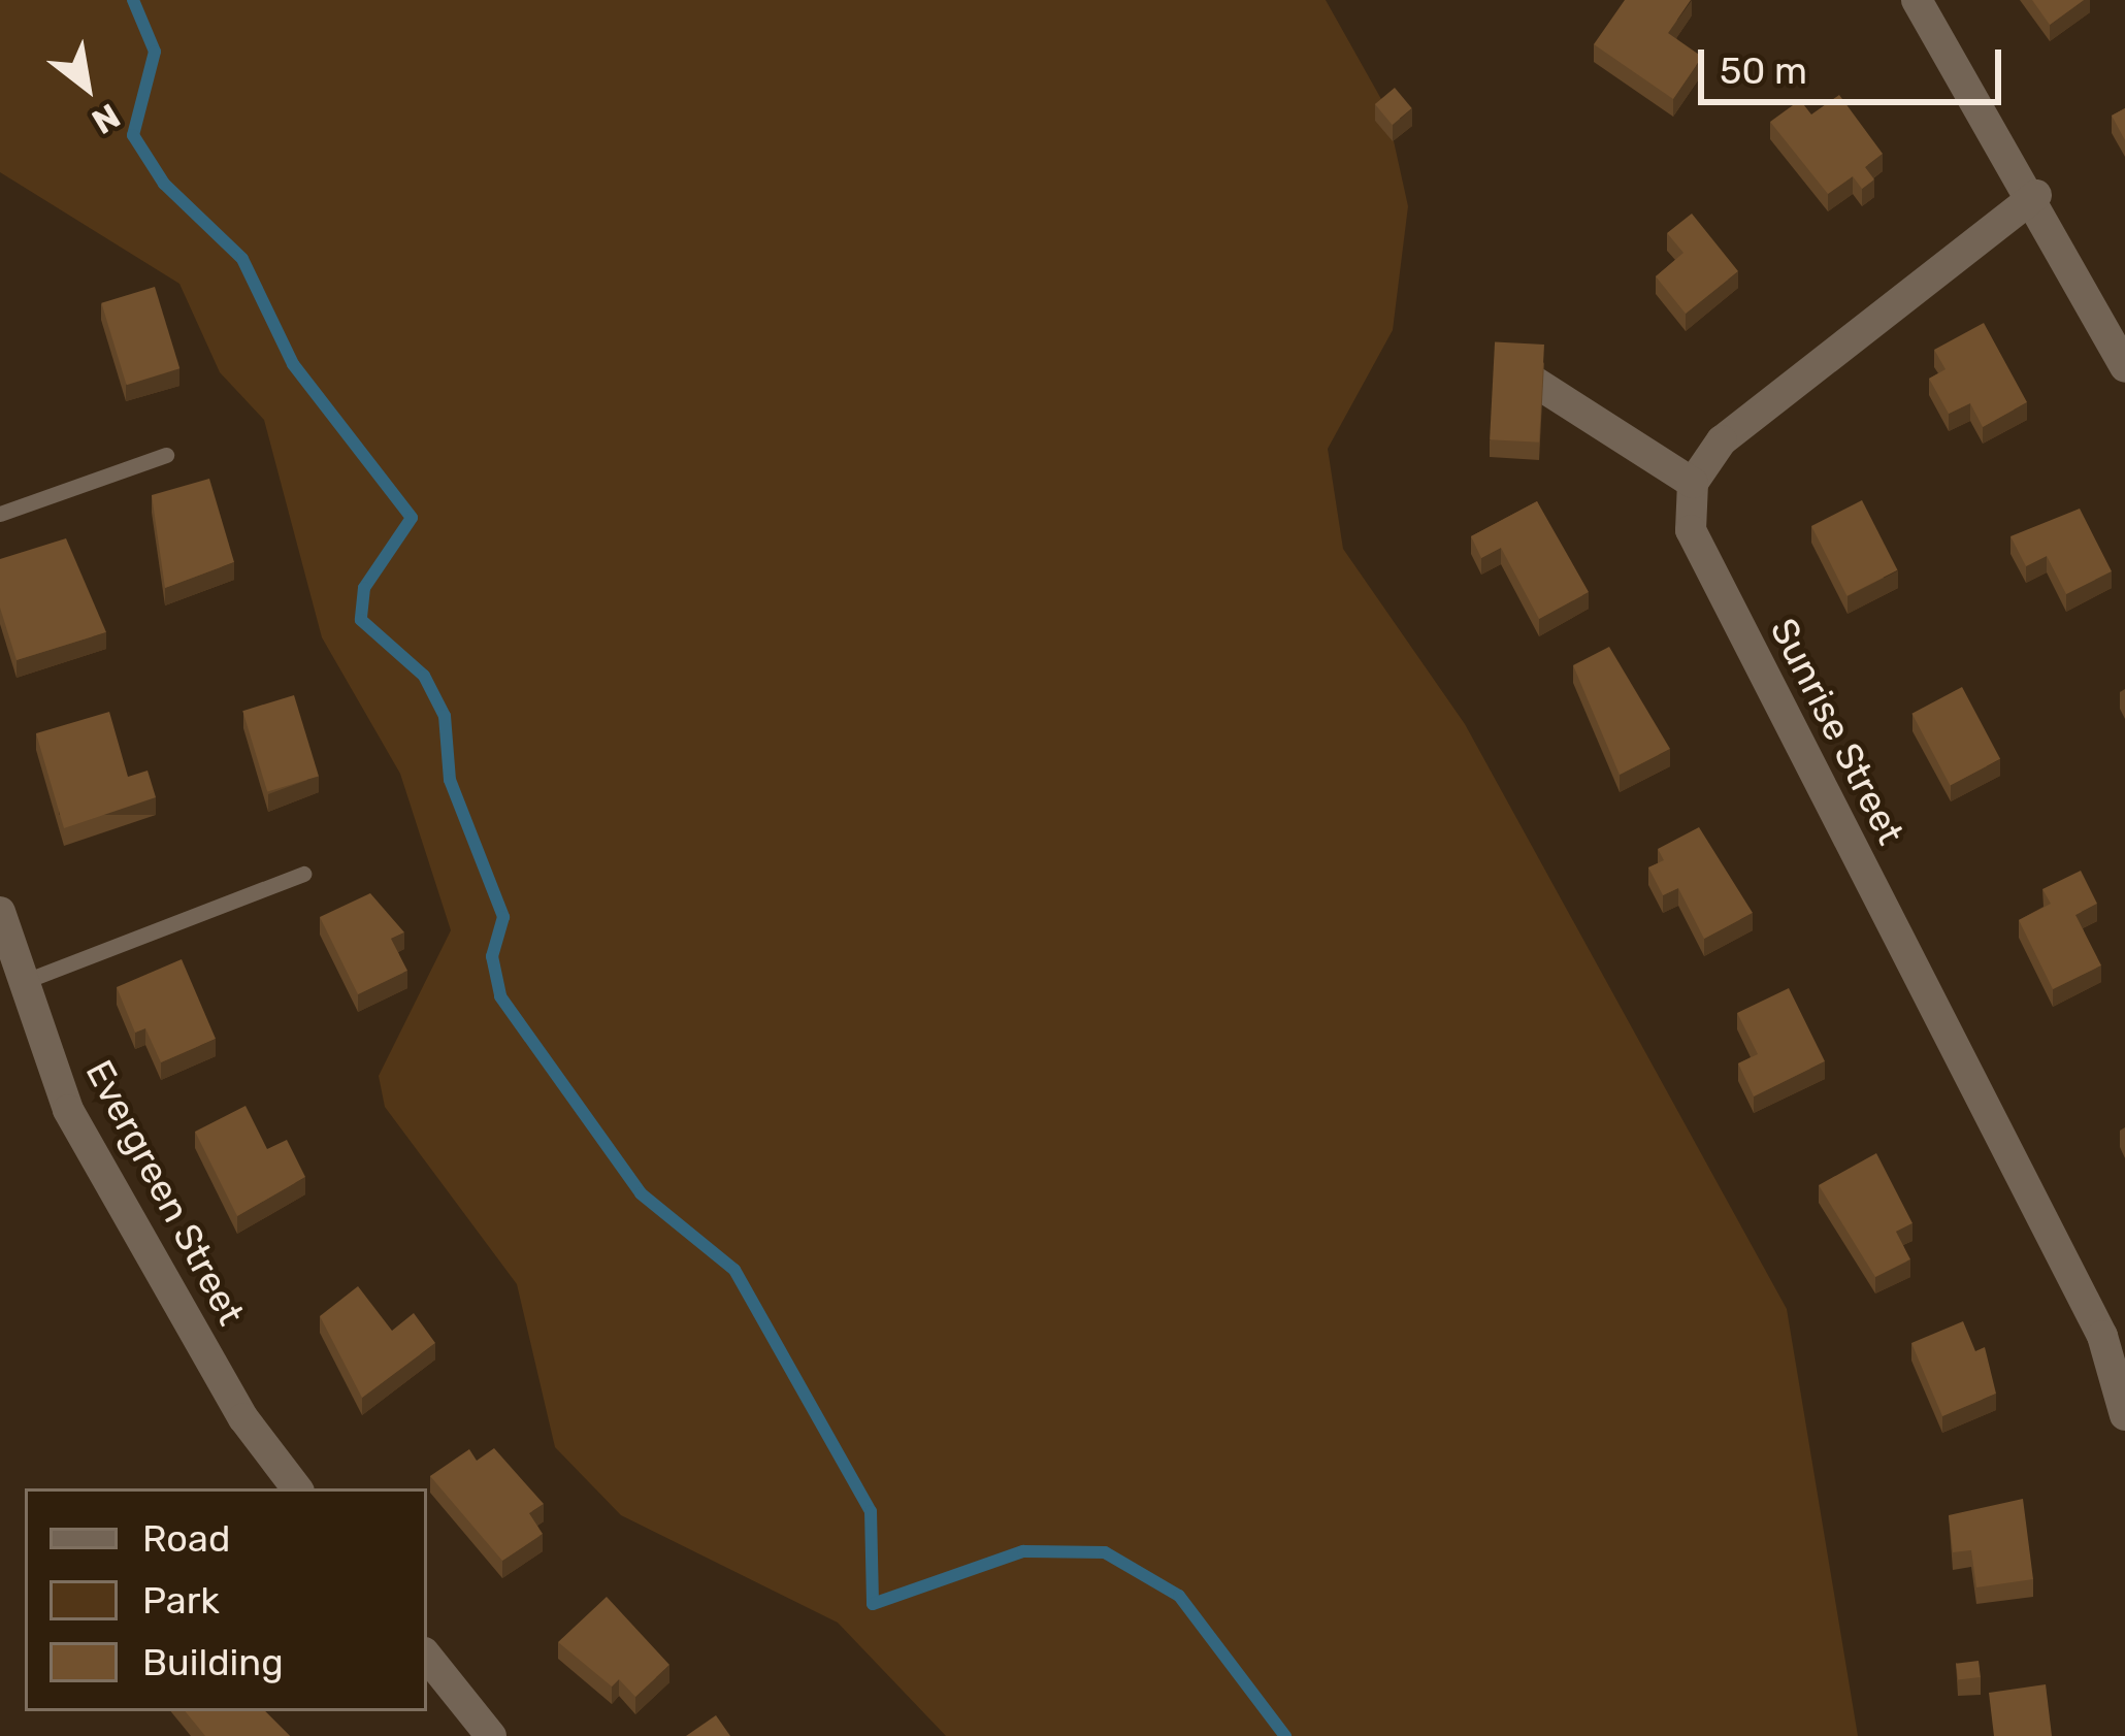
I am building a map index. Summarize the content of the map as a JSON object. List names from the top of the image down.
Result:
{
  "streets": {
    "street": ["Sunrise Street", "Evergreen Street"]
  },
  "legend": ["Road", "Park", "Building"],
  "scale_bar": "50 m",
  "north": "bottom right"
}
